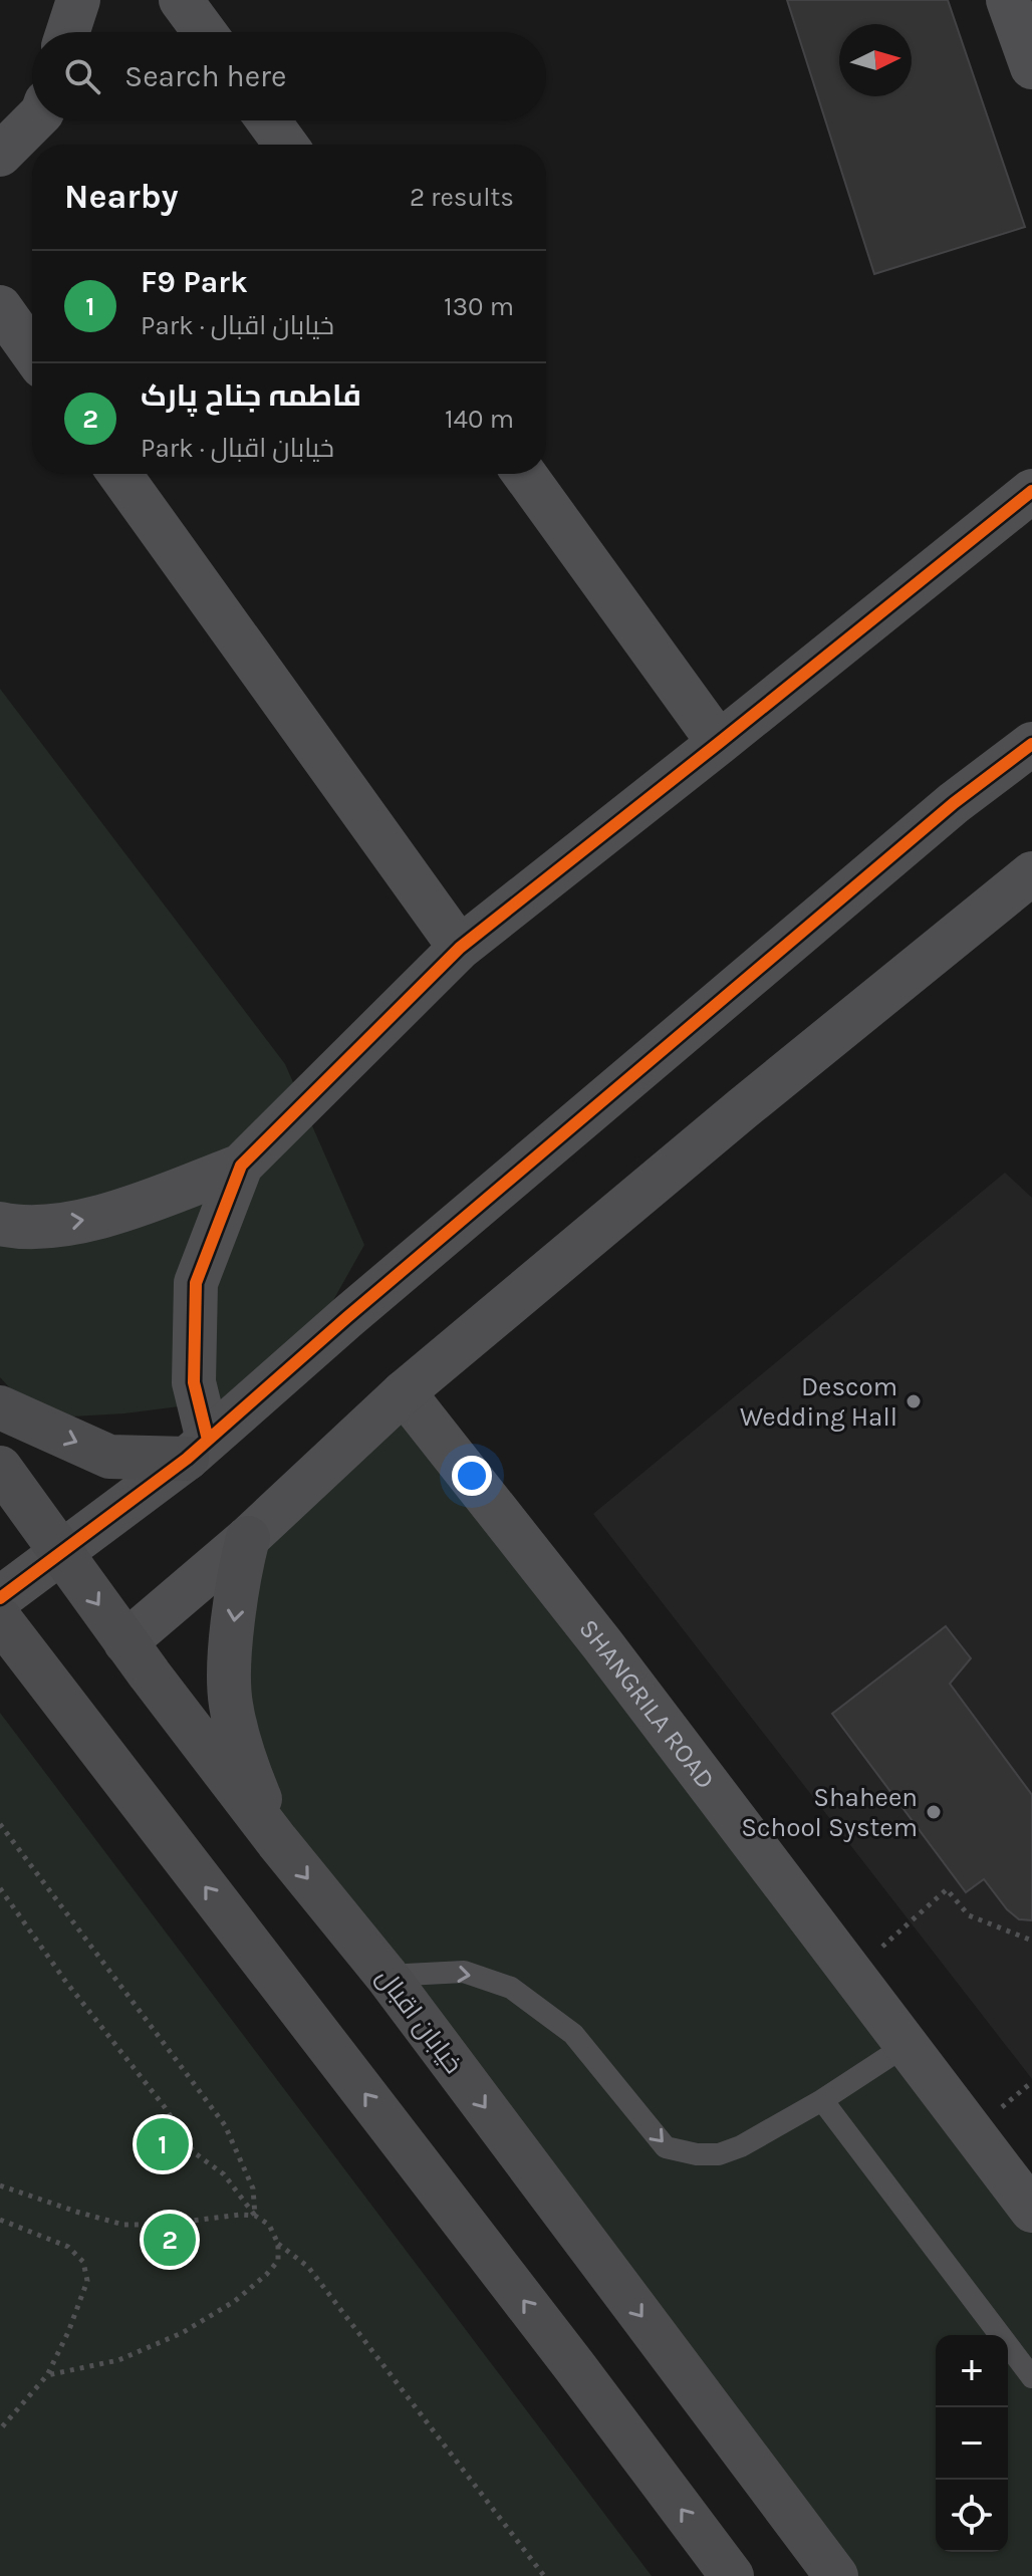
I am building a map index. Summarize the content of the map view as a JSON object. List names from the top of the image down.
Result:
{
  "streets": {
    "main road": ["خیابان اقبال"],
    "street": ["SHANGRILA ROAD"]
  },
  "places": ["Descom Wedding Hall", "Shaheen School System"],
  "north": "right",
  "page": {
    "search": "Search here",
    "heading": ["Nearby", "2 results"],
    "list": [
      {
        "mark": "1",
        "name": "F9 Park",
        "note": "Park · خیابان اقبال",
        "value": "130 m"
      },
      {
        "mark": "2",
        "name": "فاطمہ جناح پارک",
        "note": "Park · خیابان اقبال",
        "value": "140 m"
      }
    ],
    "pins": ["1", "2"],
    "map_buttons": ["+", "−"]
  }
}
